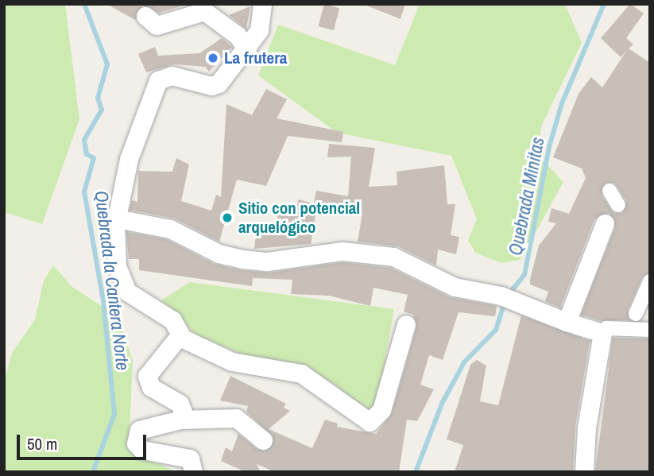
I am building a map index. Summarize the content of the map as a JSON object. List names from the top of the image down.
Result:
{
  "water": ["Quebrada Minitas", "Quebrada la Cantera Norte"],
  "places": ["La frutera", "Sitio con potencial arquelógico"],
  "scale_bar": "50 m"
}
